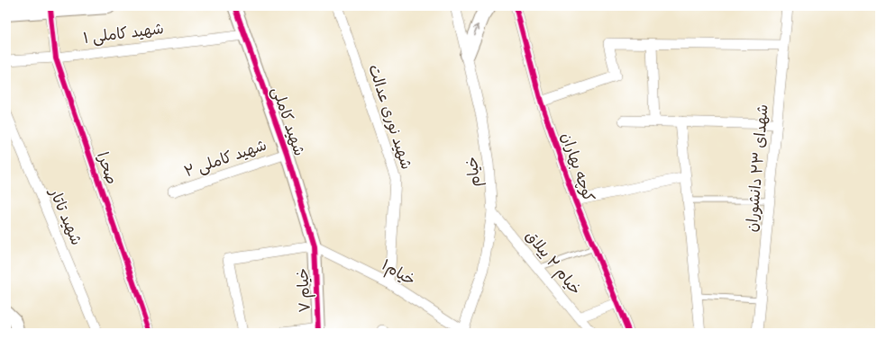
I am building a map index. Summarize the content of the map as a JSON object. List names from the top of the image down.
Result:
{
  "streets": {
    "street": [
      "شهید کاملی ۱",
      "شهید نوری عدالت",
      "شهید کاملی",
      "شهید کاملی ۲",
      "کوچه بهاران",
      "صحرا",
      "شهدای ۲۳ دانشوران",
      "خیام",
      "شهید تاتار",
      "خیام ۲ ییلاق",
      "خیام۱",
      "خیام ۷"
    ]
  },
  "crossings": [
    ["شهید کاملی ۱", "شهید کاملی"],
    ["شهید کاملی ۱", "صحرا"],
    ["شهید نوری عدالت", "خیام۱"],
    ["شهید کاملی", "شهید کاملی ۲"],
    ["شهید کاملی", "خیام۱"],
    ["شهید کاملی", "خیام ۷"],
    ["خیام", "خیام ۲ ییلاق"],
    ["خیام", "خیام۱"],
    ["خیام۱", "خیام ۷"]
  ]
}
